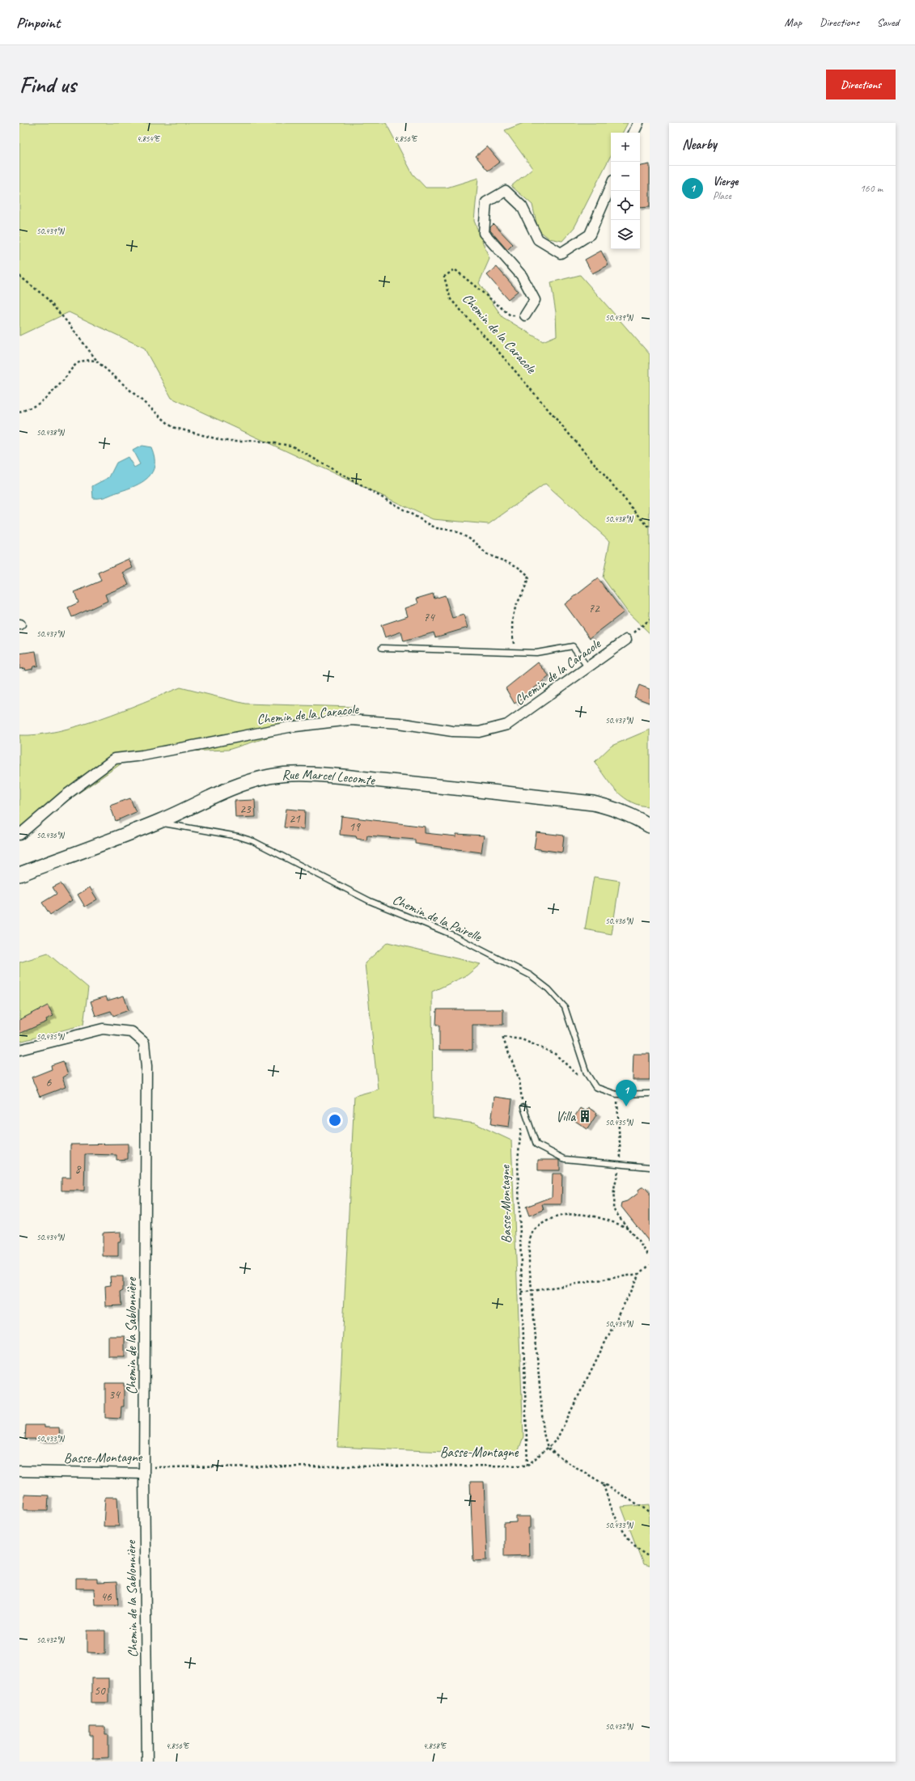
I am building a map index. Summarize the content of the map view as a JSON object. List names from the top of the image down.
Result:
{
  "streets": {
    "street": [
      "Chemin de la Caracole",
      "Rue Marcel Lecomte",
      "Basse-Montagne",
      "Chemin de la Sablonnière"
    ],
    "lane": ["Chemin de la Pairelle"]
  },
  "crossings": [
    ["Rue Marcel Lecomte", "Chemin de la Pairelle"],
    ["Chemin de la Pairelle", "Basse-Montagne"],
    ["Basse-Montagne", "Chemin de la Sablonnière"]
  ],
  "places": {
    "building": ["Villa"]
  },
  "house_numbers": [
    "72",
    "74",
    "23",
    "21",
    "19",
    "6",
    "8",
    "34",
    "46",
    "50"
  ],
  "page": {
    "header": "Pinpoint",
    "nav": ["Map", "Directions", "Saved"],
    "buttons": "Directions",
    "title": "Find us",
    "heading": "Nearby",
    "map_buttons": ["+", "−"],
    "list": [
      {
        "mark": "1",
        "name": "Vierge",
        "note": "Place",
        "value": "160 m"
      }
    ],
    "pins": "1"
  },
  "coordinates": [
    "4.854°E",
    "4.856°E",
    "50.439°N",
    "50.438°N",
    "50.437°N",
    "50.436°N",
    "50.435°N",
    "50.434°N",
    "50.433°N",
    "50.432°N",
    "4.858°E"
  ]
}
